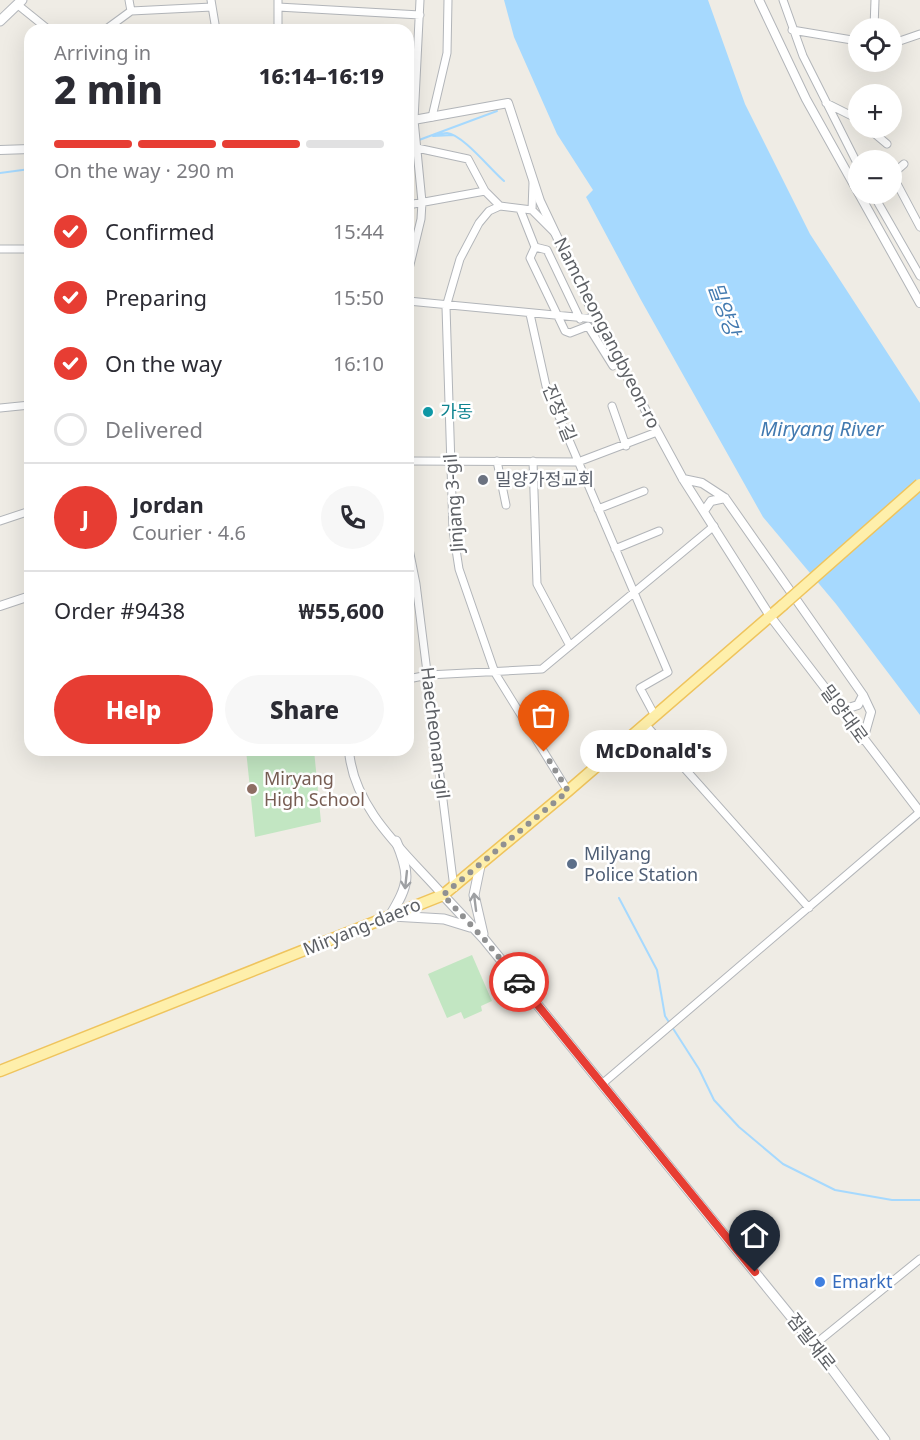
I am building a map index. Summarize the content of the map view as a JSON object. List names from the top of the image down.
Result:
{
  "streets": {
    "main road": ["Miryang-daero", "점필재로"],
    "street": [
      "Namcheongangbyeon-ro",
      "진장1길",
      "Jinjang 3-gil",
      "밀양대로",
      "Haecheonan-gil"
    ]
  },
  "crossings": [
    ["Namcheongangbyeon-ro", "밀양대로"],
    ["Namcheongangbyeon-ro", "Miryang-daero"],
    ["진장1길", "Miryang-daero"],
    ["Jinjang 3-gil", "Miryang-daero"],
    ["밀양대로", "Miryang-daero"],
    ["Haecheonan-gil", "Miryang-daero"],
    ["Miryang-daero", "점필재로"]
  ],
  "water": ["밀양강", "Miryang River"],
  "places": [
    "가동",
    "밀양가정교회",
    "McDonald's",
    "Miryang High School",
    "Milyang Police Station",
    "Emarkt"
  ],
  "page": {
    "map_buttons": ["+", "−"],
    "heading": ["2 min", "Arriving in", "16:14–16:19"],
    "panel": [
      "Jordan",
      "Courier · 4.6",
      "Order #9438",
      "₩55,600"
    ],
    "bar": "On the way · 290 m",
    "list": [
      ["Confirmed", "15:44"],
      ["Preparing", "15:50"],
      ["On the way", "16:10"],
      "Delivered"
    ],
    "round": "J",
    "buttons": ["Help", "Share"],
    "bubble": "McDonald's"
  }
}
